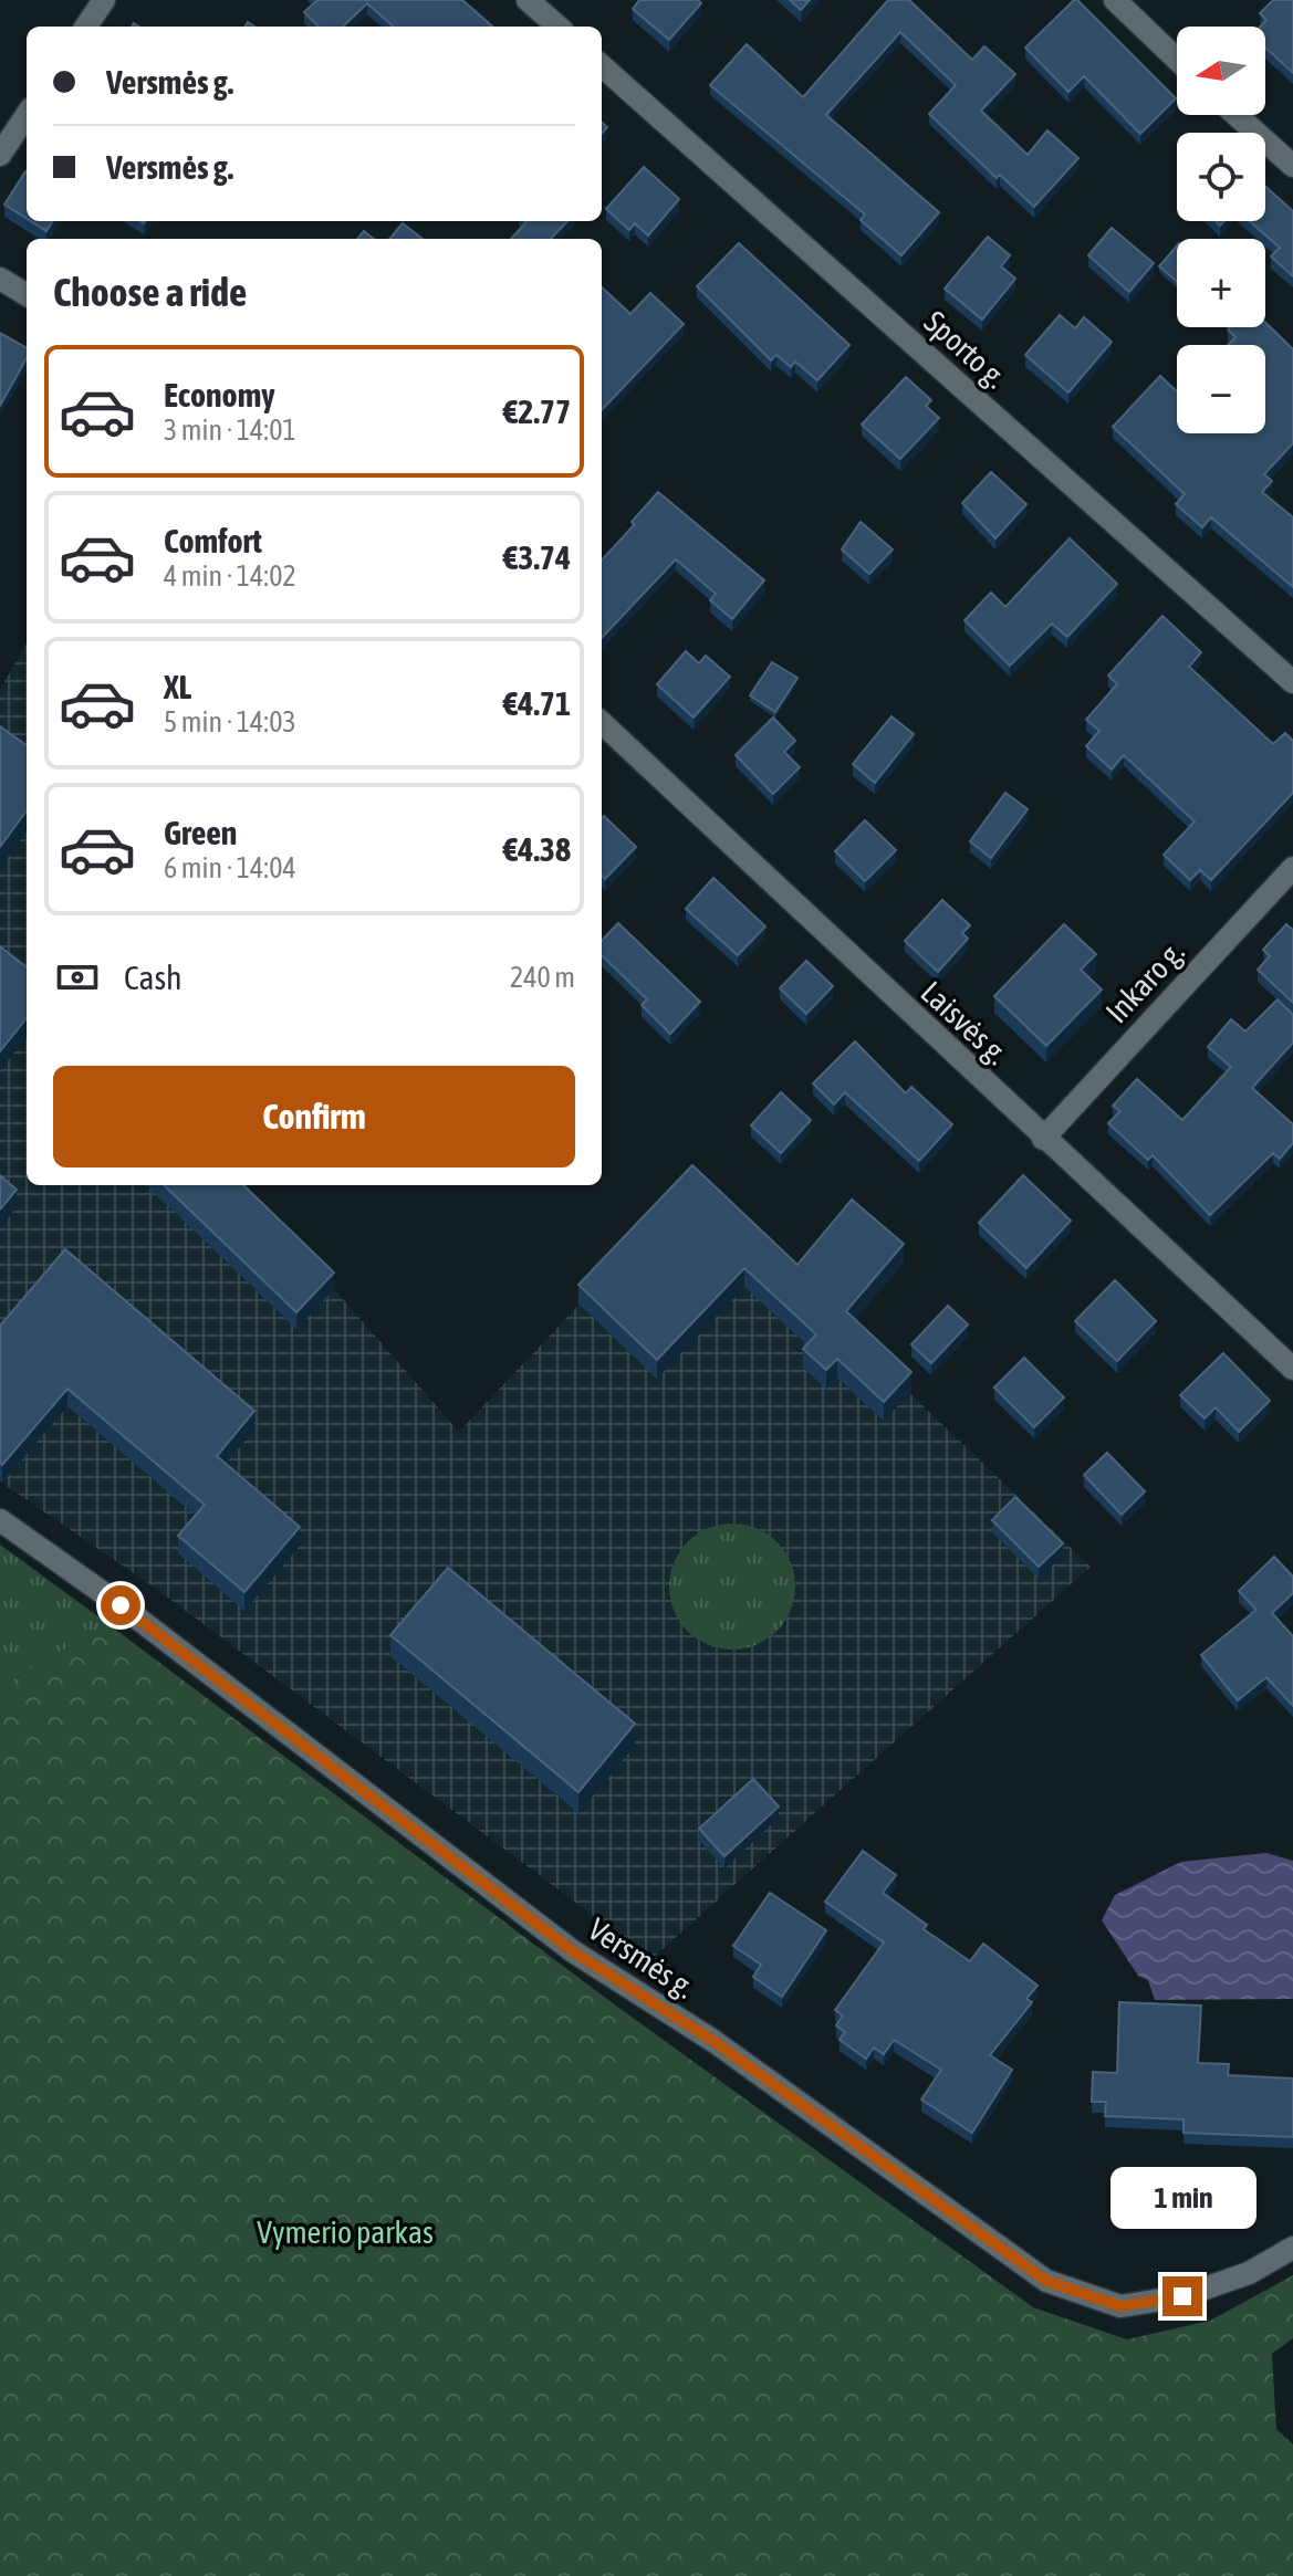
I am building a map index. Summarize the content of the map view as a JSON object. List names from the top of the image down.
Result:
{
  "streets": {
    "street": [
      "Sporto g.",
      "Inkaro g.",
      "Laisvės g.",
      "Versmės g."
    ]
  },
  "crossings": [
    ["Inkaro g.", "Laisvės g."]
  ],
  "parks": ["Vymerio parkas"],
  "north": "left",
  "page": {
    "map_buttons": ["+", "−"],
    "banner": ["Versmės g.", "Versmės g."],
    "heading": "Choose a ride",
    "list": [
      {
        "name": "Economy",
        "note": "3 min · 14:01",
        "value": "€2.77"
      },
      {
        "name": "Comfort",
        "note": "4 min · 14:02",
        "value": "€3.74"
      },
      {
        "name": "XL",
        "note": "5 min · 14:03",
        "value": "€4.71"
      },
      {
        "name": "Green",
        "note": "6 min · 14:04",
        "value": "€4.38"
      }
    ],
    "pay": ["Cash", "240 m"],
    "buttons": "Confirm",
    "bubble": "1 min"
  }
}
